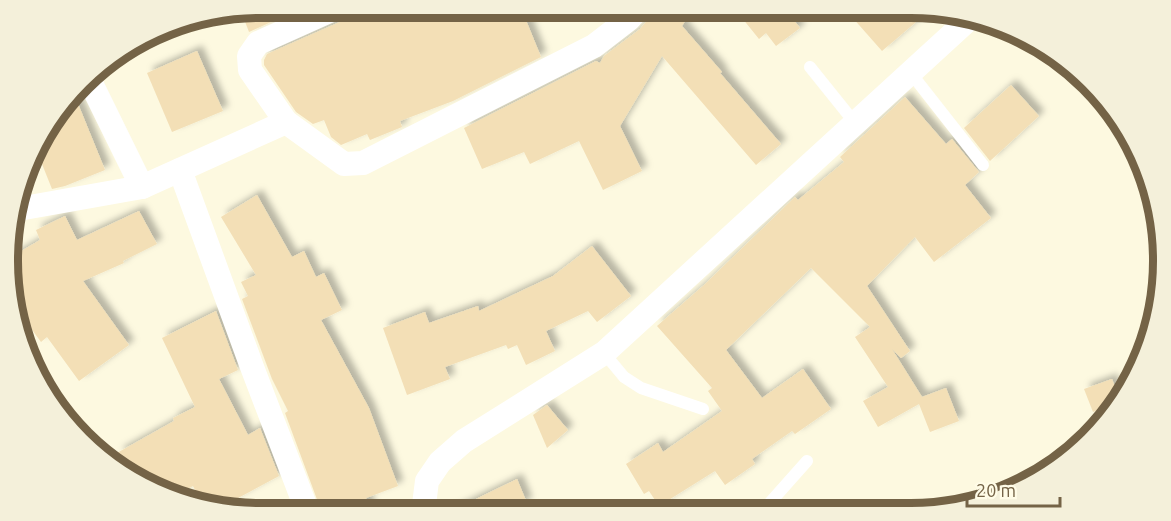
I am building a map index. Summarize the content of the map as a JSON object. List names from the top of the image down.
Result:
{
  "scale_bar": "20 m"
}
